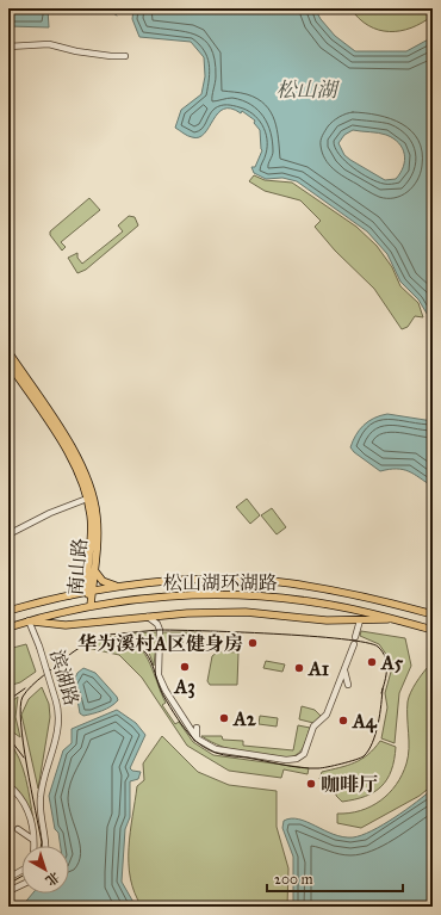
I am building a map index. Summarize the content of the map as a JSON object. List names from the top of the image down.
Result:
{
  "streets": {
    "main road": ["南山路", "松山湖环湖路"],
    "street": ["滨湖路"]
  },
  "crossings": [
    ["南山路", "松山湖环湖路"],
    ["松山湖环湖路", "滨湖路"]
  ],
  "water": ["松山湖"],
  "places": [
    "华为溪村A区健身房",
    "A5",
    "A3",
    "A1",
    "A2",
    "A4",
    "咖啡厅"
  ],
  "scale_bar": "200 m",
  "north": "bottom right"
}
